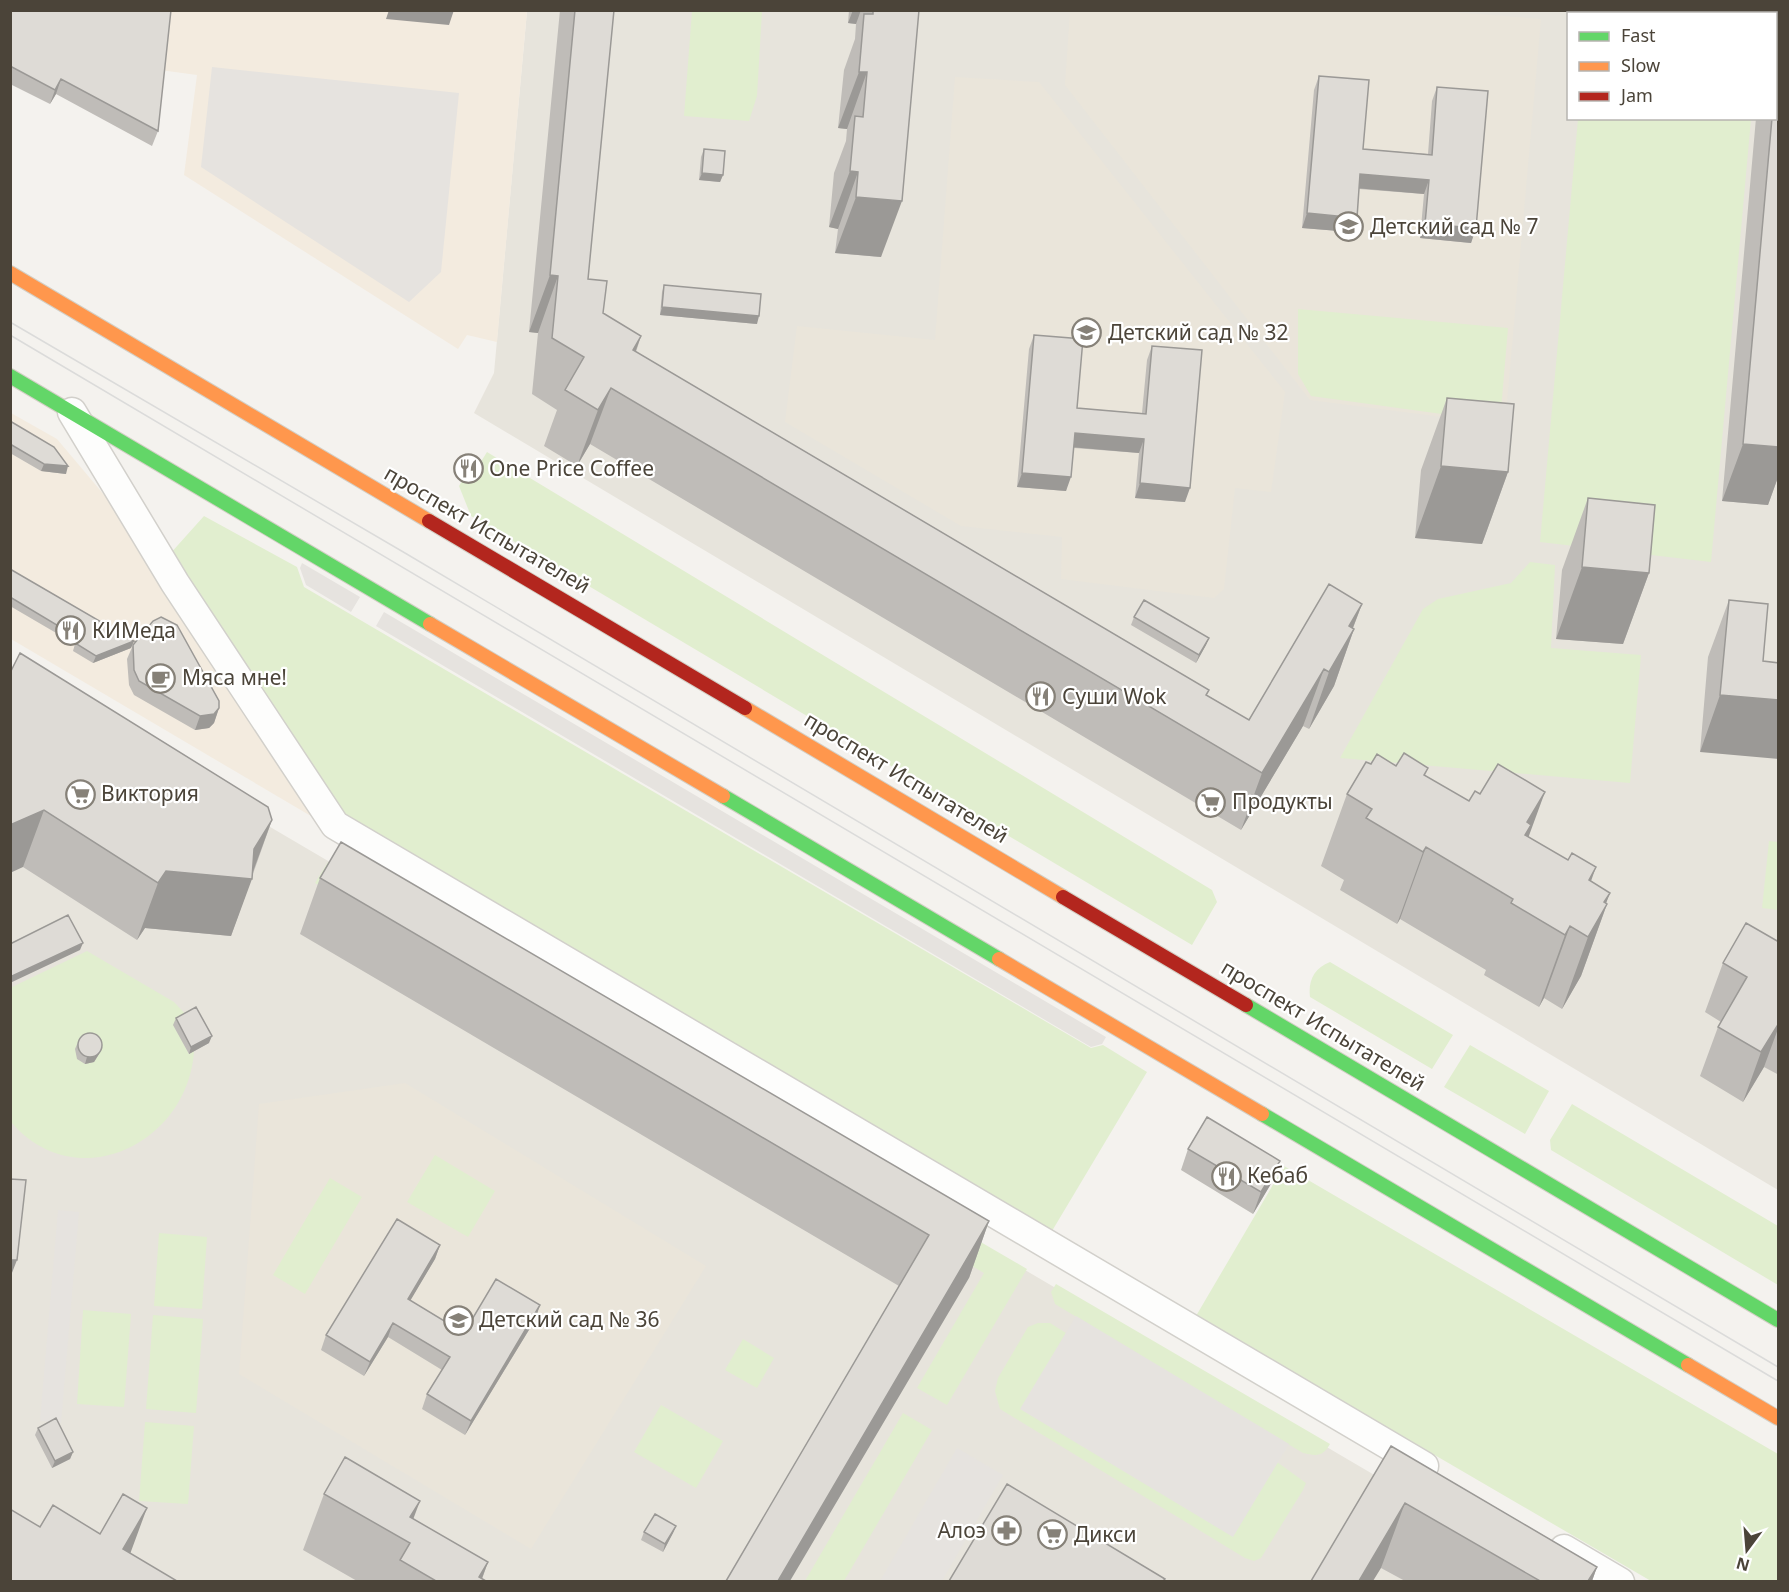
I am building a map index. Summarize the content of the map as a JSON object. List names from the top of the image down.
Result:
{
  "streets": {
    "main road": ["проспект Испытателей"]
  },
  "places": {
    "school or university": ["Детский сад № 7", "Детский сад № 32", "Детский сад № 36"],
    "restaurant": [
      "One Price Coffee",
      "КИМеда",
      "Суши Wok",
      "Кебаб"
    ],
    "cafe": ["Мяса мне!"],
    "supermarket": ["Виктория", "Продукты", "Дикси"],
    "pharmacy": ["Алоэ"]
  },
  "legend": ["Fast", "Slow", "Jam"],
  "north": "bottom"
}
